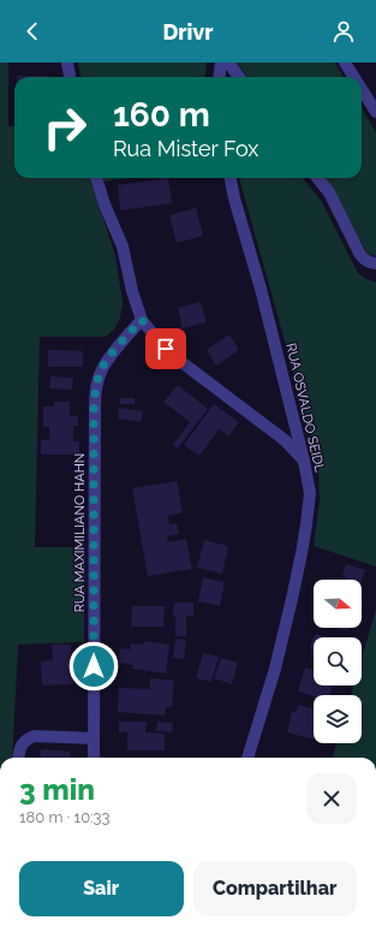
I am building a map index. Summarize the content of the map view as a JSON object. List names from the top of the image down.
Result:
{
  "streets": {
    "street": ["RUA OSVALDO SEIDL", "RUA MAXIMILIANO HAHN"]
  },
  "north": "right",
  "page": {
    "header": "Drivr",
    "turn": ["160 m", "Rua Mister Fox"],
    "heading": ["3 min", "180 m · 10:33"],
    "buttons": ["Sair", "Compartilhar"]
  }
}
